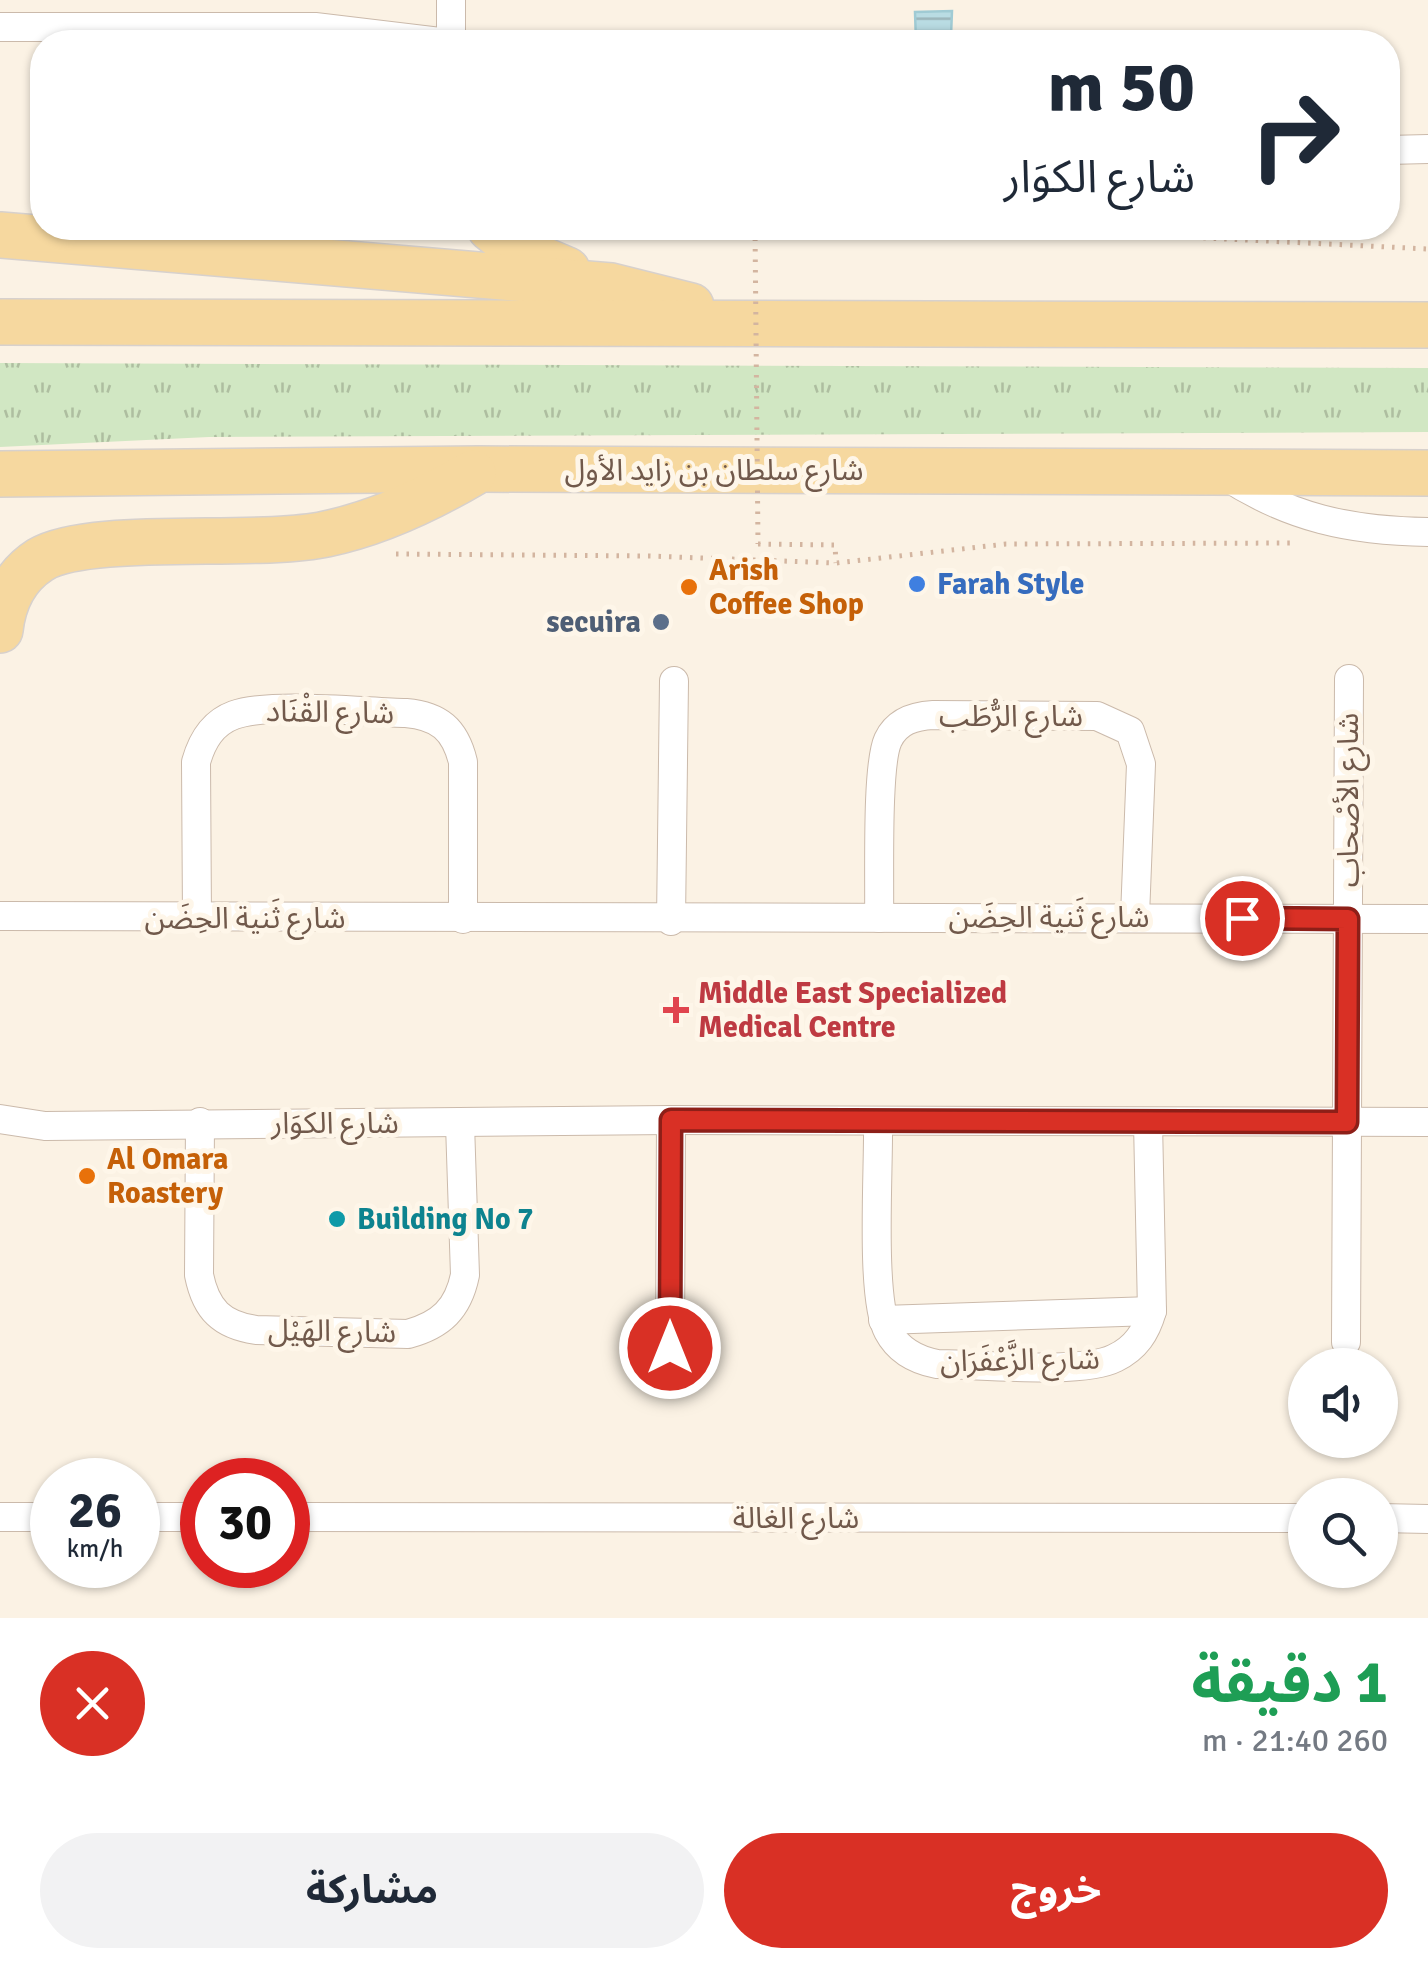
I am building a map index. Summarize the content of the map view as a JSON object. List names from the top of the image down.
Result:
{
  "streets": {
    "main road": ["شارع سلطان بن زايد الأول"],
    "street": [
      "شارع القْنَاد",
      "شارع الرُّطَب",
      "شارع الأصْحاب",
      "شارع ثَنية الحِضَن",
      "شارع الكوَار",
      "شارع الهَيْل",
      "شارع الزَّعْفَرَان",
      "شارع الغالة"
    ]
  },
  "crossings": [
    ["شارع القْنَاد", "شارع ثَنية الحِضَن"],
    ["شارع الرُّطَب", "شارع ثَنية الحِضَن"],
    ["شارع الأصْحاب", "شارع ثَنية الحِضَن"],
    ["شارع الأصْحاب", "شارع الكوَار"],
    ["شارع الكوَار", "شارع الهَيْل"]
  ],
  "places": {
    "other": [
      "Farah Style",
      "Arish Coffee Shop",
      "secuira",
      "Al Omara Roastery",
      "Building No 7"
    ],
    "health": ["Middle East Specialized Medical Centre"]
  },
  "page": {
    "turn": ["50 m", "شارع الكوَار"],
    "speed": "26 km/h",
    "limit": "30",
    "heading": ["1 دقيقة", "260 m · 21:40"],
    "buttons": ["خروج", "مشاركة"]
  }
}
